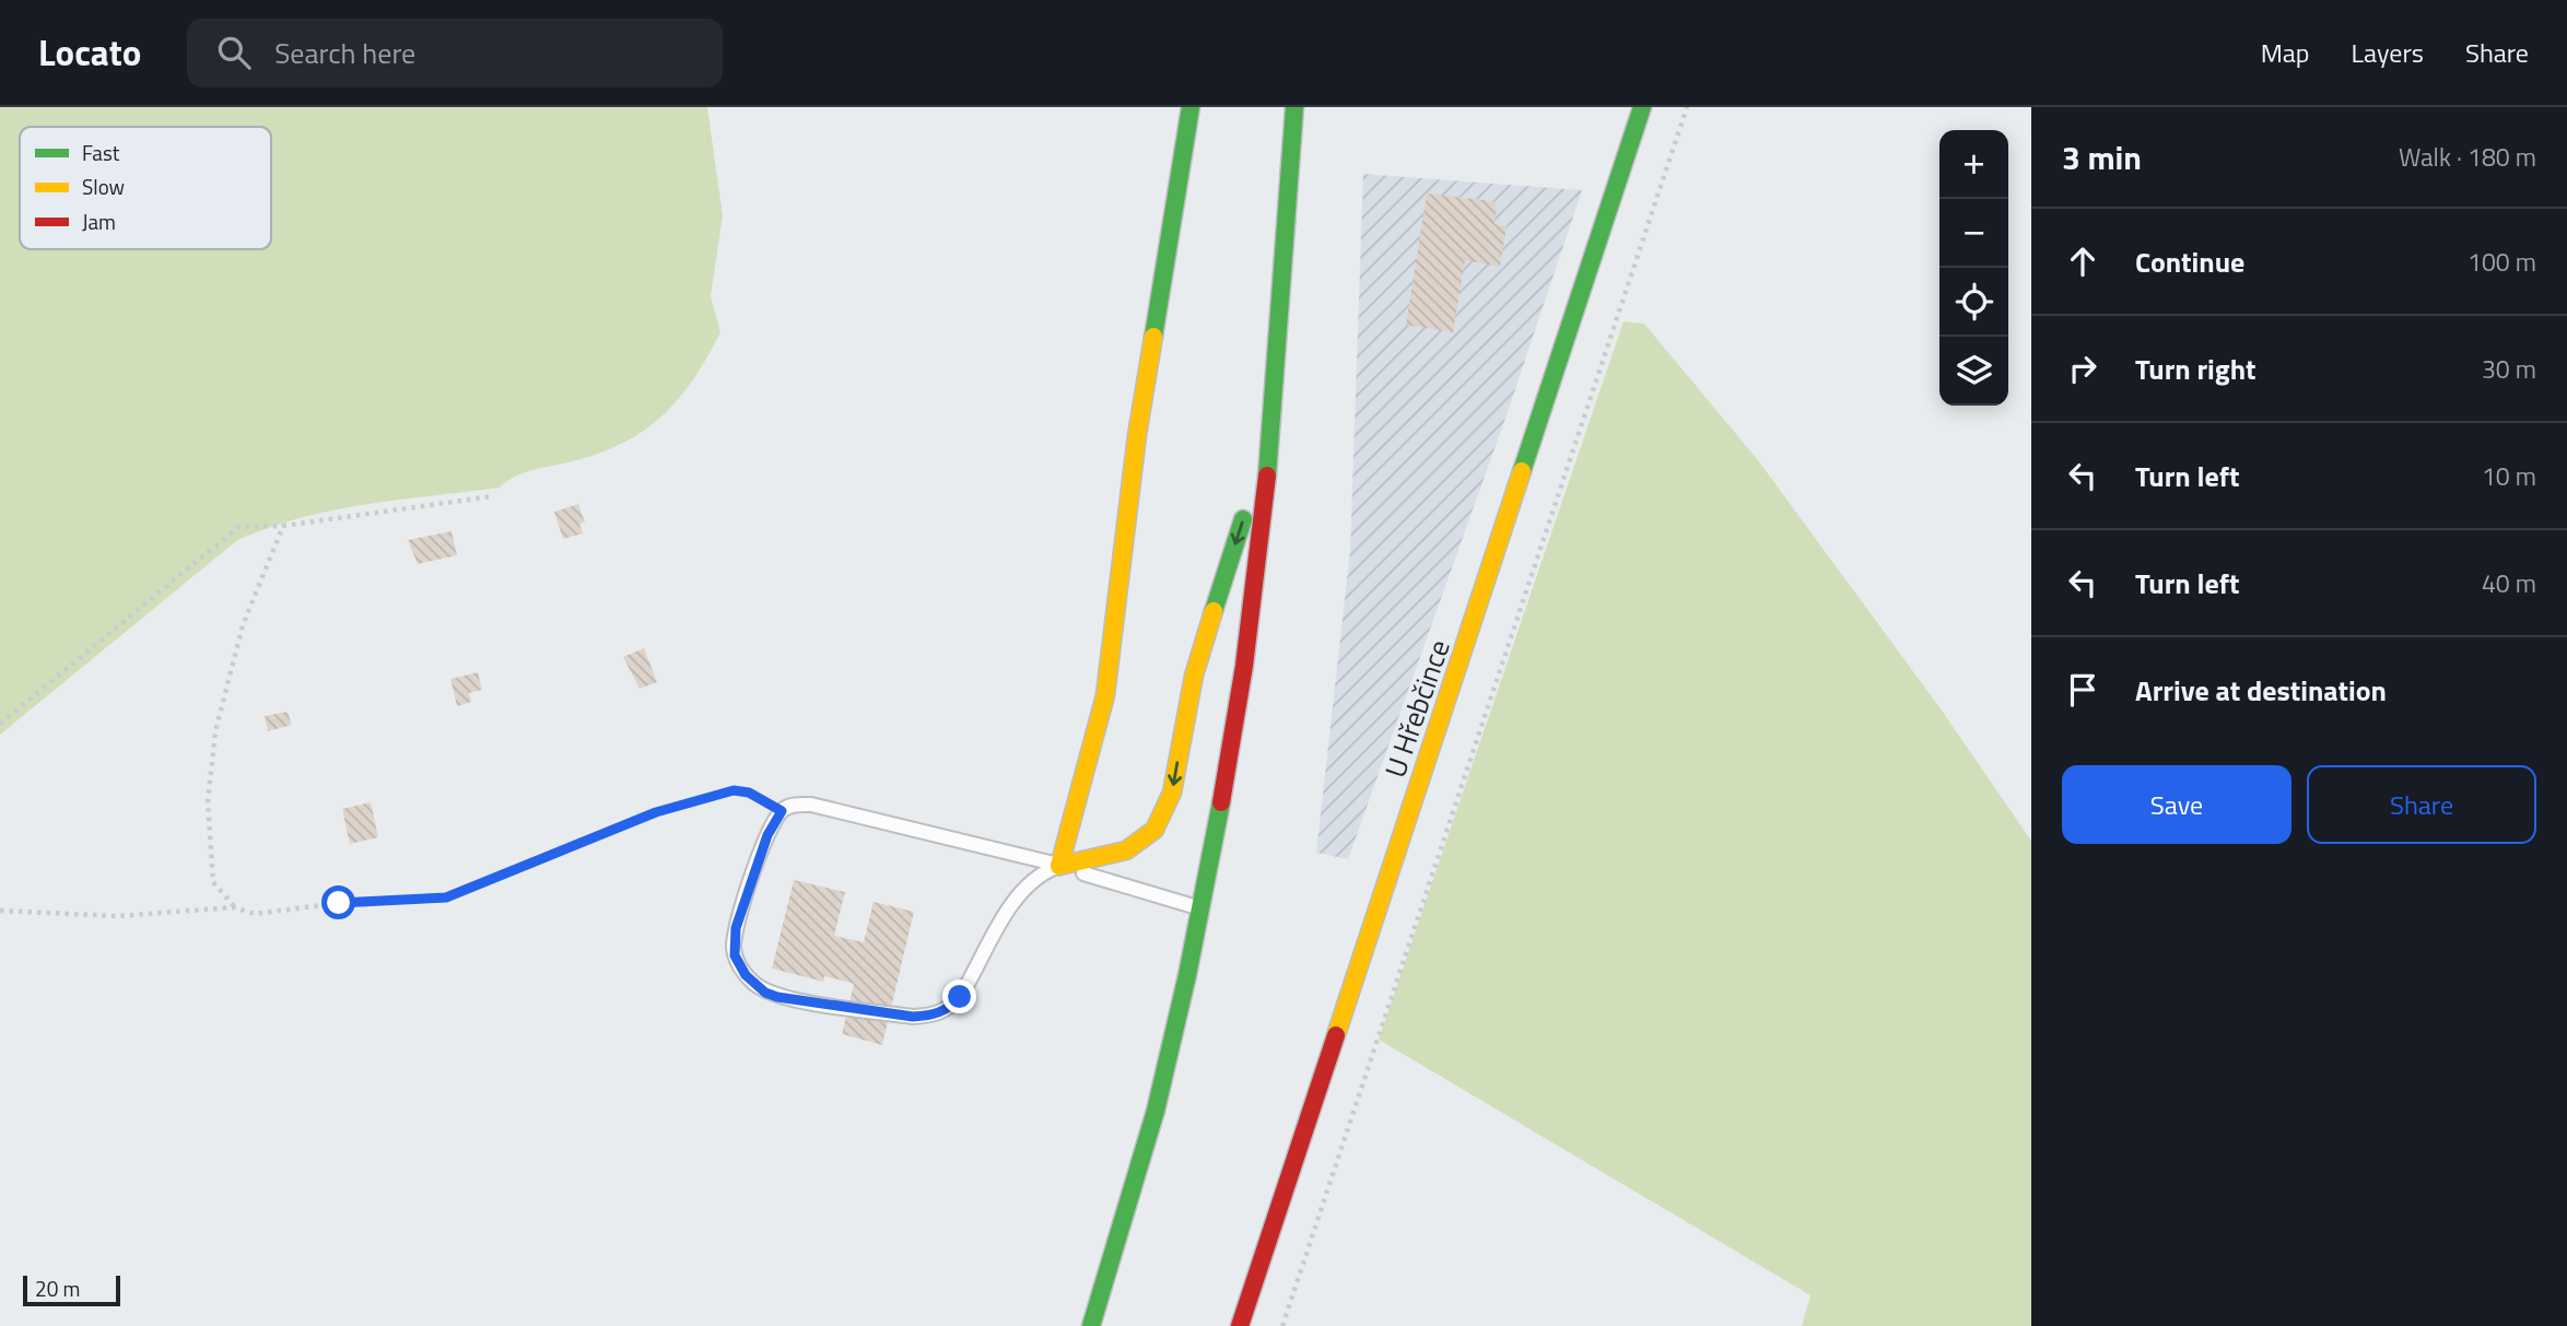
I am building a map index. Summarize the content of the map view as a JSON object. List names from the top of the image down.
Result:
{
  "streets": {
    "street": ["U Hřebčince"]
  },
  "legend": ["Fast", "Slow", "Jam"],
  "scale_bar": "20 m",
  "page": {
    "header": "Locato",
    "search": "Search here",
    "nav": ["Map", "Layers", "Share"],
    "heading": ["3 min", "Walk · 180 m"],
    "map_buttons": ["+", "−"],
    "list": [
      ["Continue", "100 m"],
      ["Turn right", "30 m"],
      ["Turn left", "10 m"],
      ["Turn left", "40 m"],
      "Arrive at destination"
    ],
    "buttons": ["Save", "Share"],
    "scale": "20 m"
  }
}
